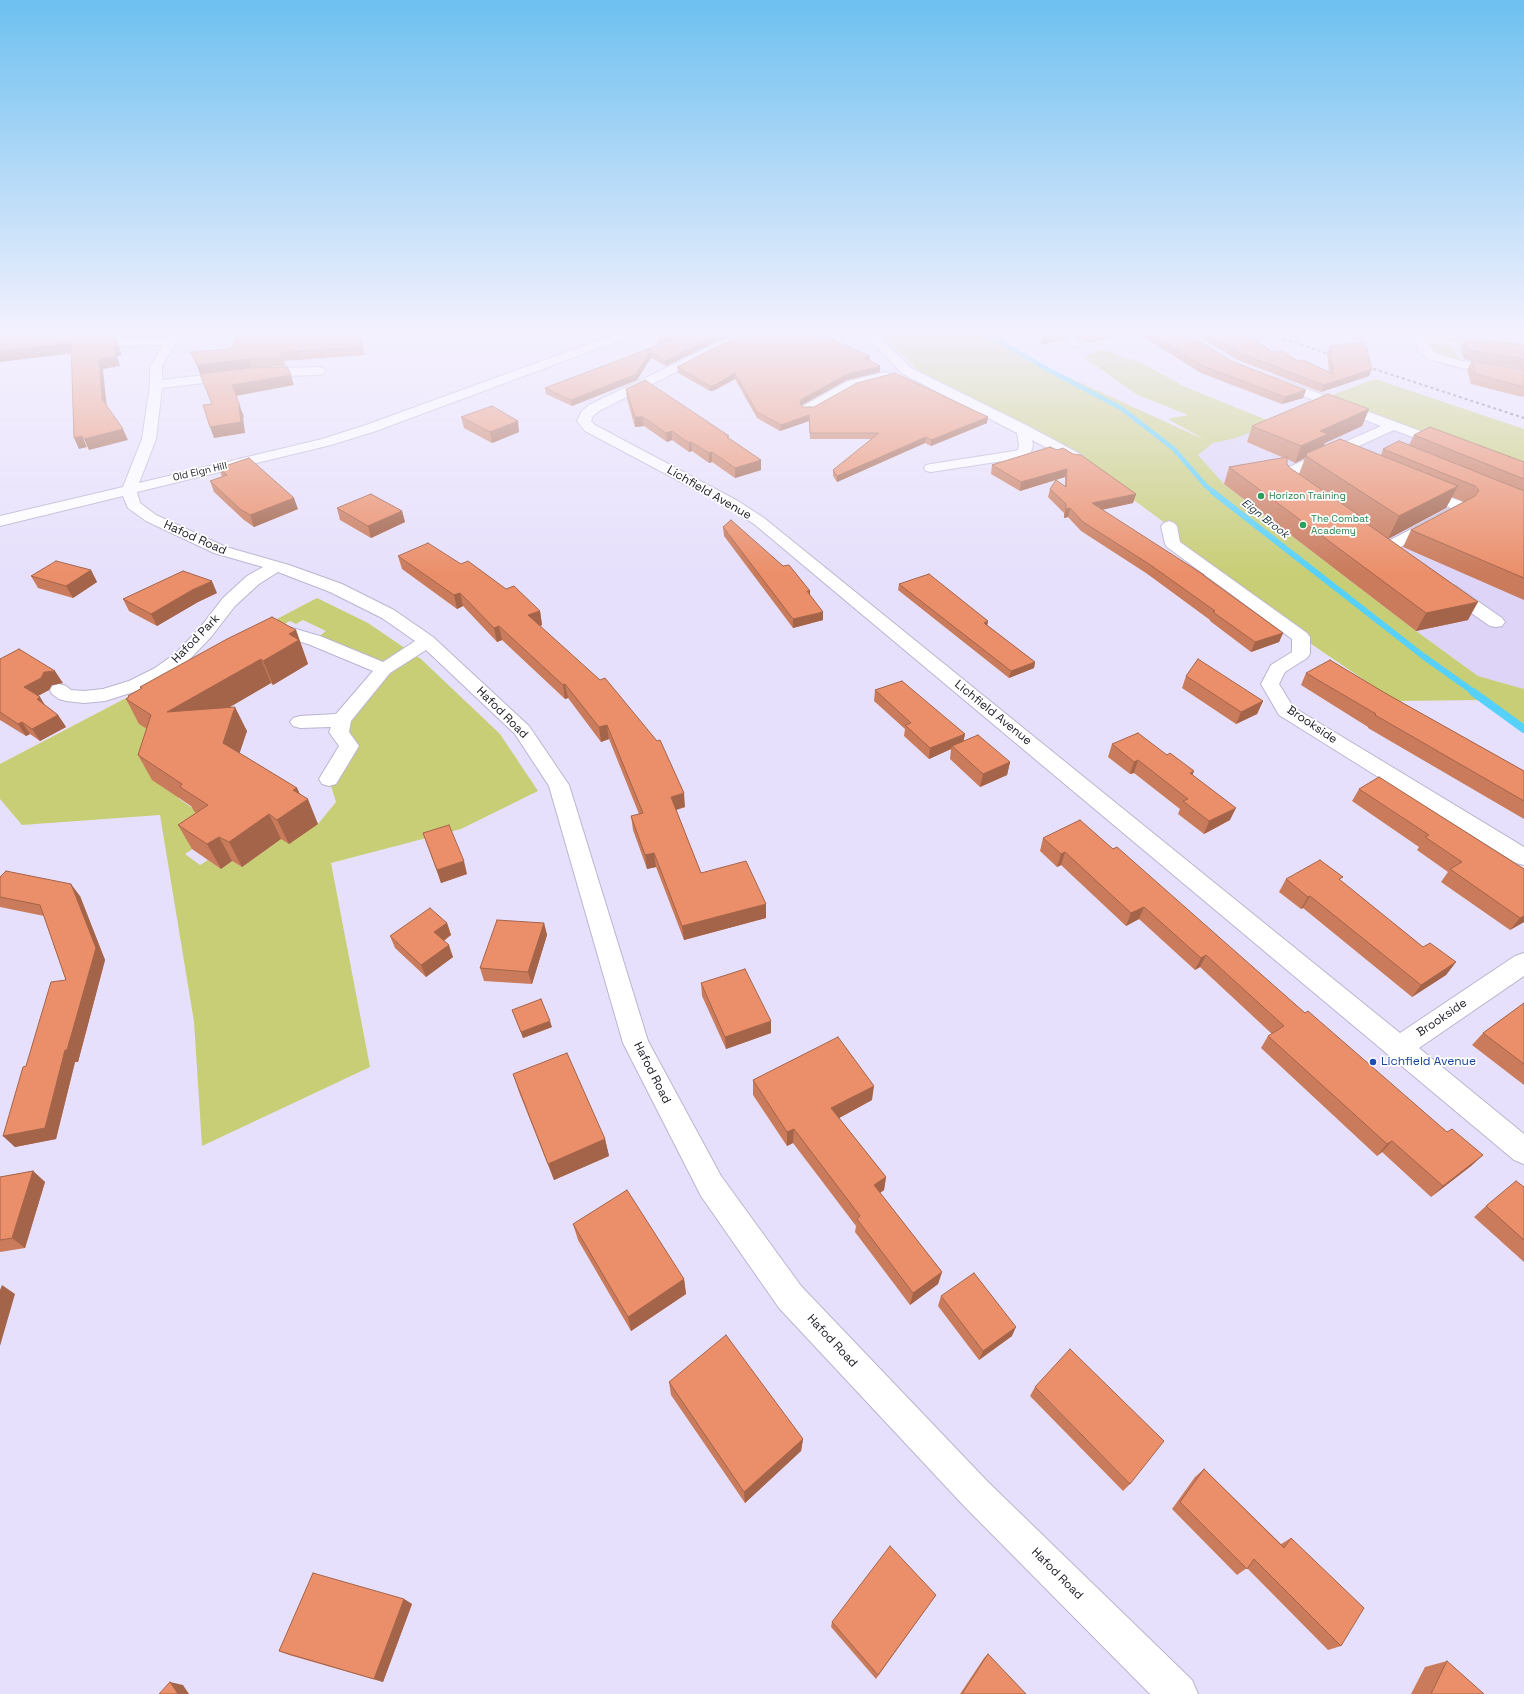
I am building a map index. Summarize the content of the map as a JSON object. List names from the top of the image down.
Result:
{
  "streets": {
    "street": [
      "Old Eign Hill",
      "Lichfield Avenue",
      "Hafod Road",
      "Hafod Park",
      "Brookside"
    ]
  },
  "crossings": [
    ["Old Eign Hill", "Hafod Road"],
    ["Lichfield Avenue", "Brookside"],
    ["Hafod Road", "Hafod Park"]
  ],
  "water": ["Eign Brook"],
  "places": ["Horizon Training", "The Combat Academy", "Lichfield Avenue"]
}
